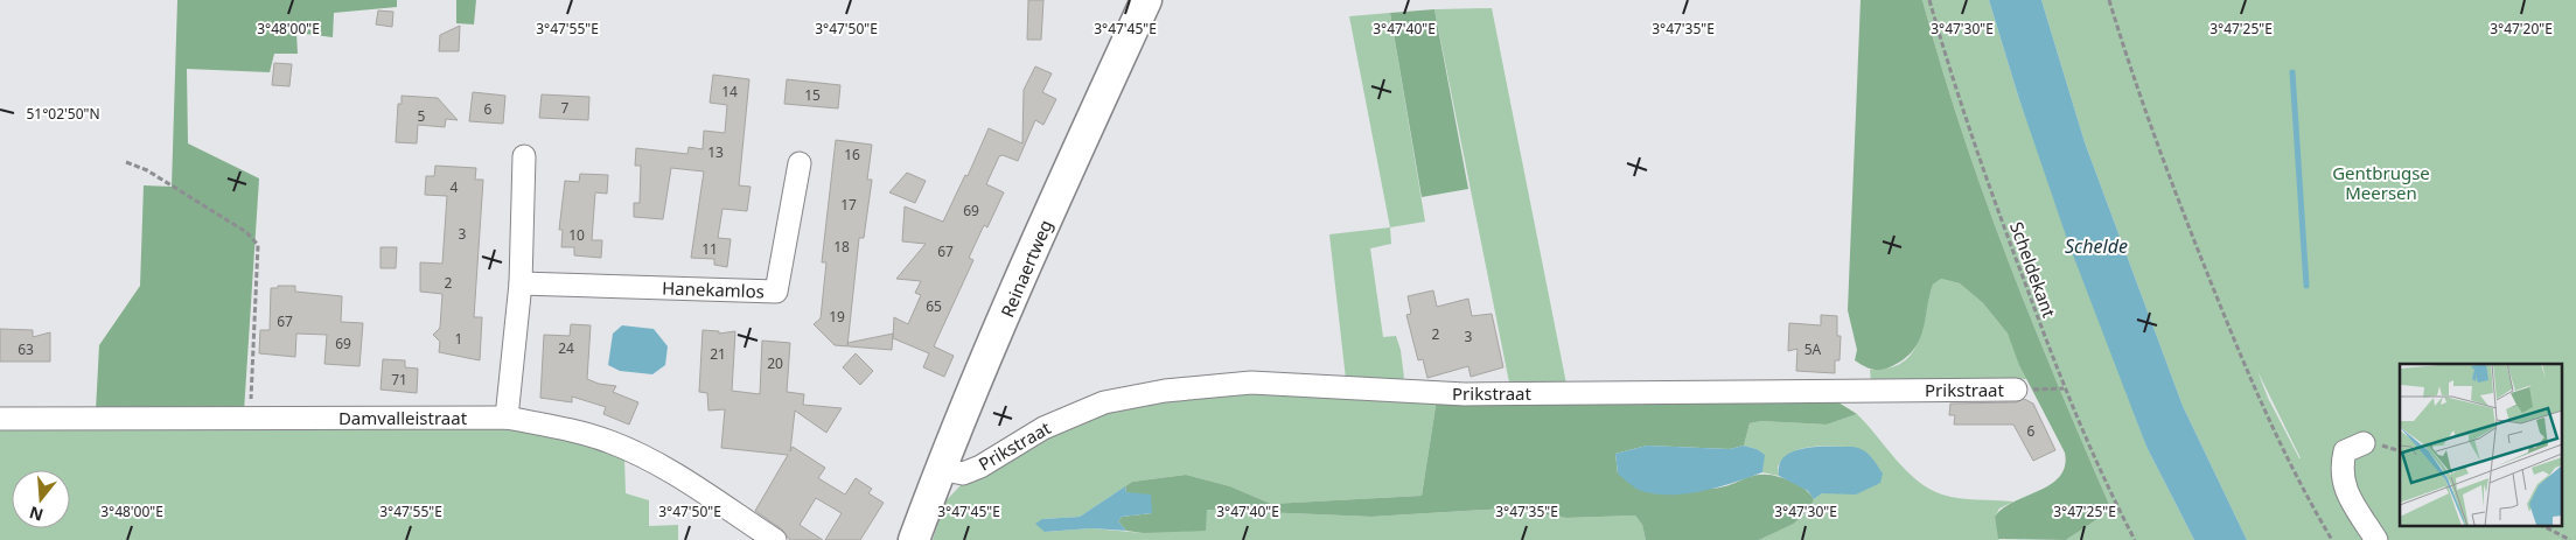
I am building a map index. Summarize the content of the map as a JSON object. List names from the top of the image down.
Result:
{
  "streets": {
    "main road": ["Reinaertweg"],
    "street": ["Hanekamlos", "Prikstraat", "Damvalleistraat"],
    "path": ["Scheldekant"]
  },
  "crossings": [
    ["Reinaertweg", "Prikstraat"],
    ["Scheldekant", "Prikstraat"]
  ],
  "water": ["Schelde"],
  "parks": ["Gentbrugse Meersen"],
  "house_numbers": [
    "14",
    "15",
    "7",
    "6",
    "5",
    "13",
    "16",
    "4",
    "17",
    "69",
    "3",
    "10",
    "18",
    "11",
    "67",
    "2",
    "65",
    "19",
    "67",
    "2",
    "3",
    "1",
    "69",
    "24",
    "63",
    "5A",
    "21",
    "20",
    "71",
    "6"
  ],
  "north": "bottom",
  "coordinates": [
    "3°48'00\"E",
    "3°47'55\"E",
    "3°47'50\"E",
    "3°47'45\"E",
    "3°47'40\"E",
    "3°47'35\"E",
    "3°47'30\"E",
    "3°47'25\"E",
    "3°47'20\"E",
    "51°02'50\"N"
  ]
}
